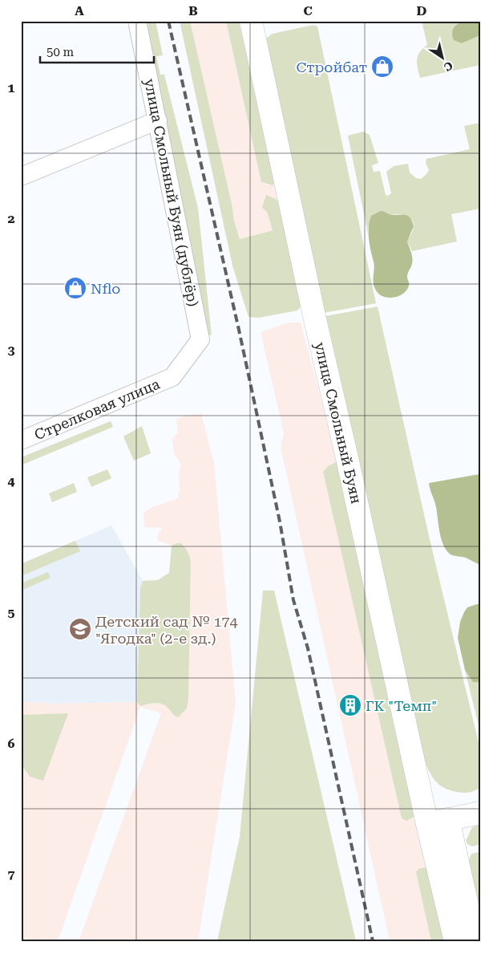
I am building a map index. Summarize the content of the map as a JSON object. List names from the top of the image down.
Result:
{
  "streets": {
    "main road": ["улица Смольный Буян"],
    "street": ["улица Смольный Буян (дублёр)", "Стрелковая улица"]
  },
  "crossings": [
    ["улица Смольный Буян (дублёр)", "Стрелковая улица"]
  ],
  "places": {
    "shop": ["Стройбат", "Nflo"],
    "school or university": ["Детский сад № 174 \"Ягодка\" (2-е зд.)"],
    "building": ["ГК \"Темп\""]
  },
  "scale_bar": "50 m",
  "north": "bottom right",
  "grid": {
    "columns": [
      "A",
      "B",
      "C",
      "D"
    ],
    "rows": [
      "1",
      "2",
      "3",
      "4",
      "5",
      "6",
      "7"
    ]
  }
}
